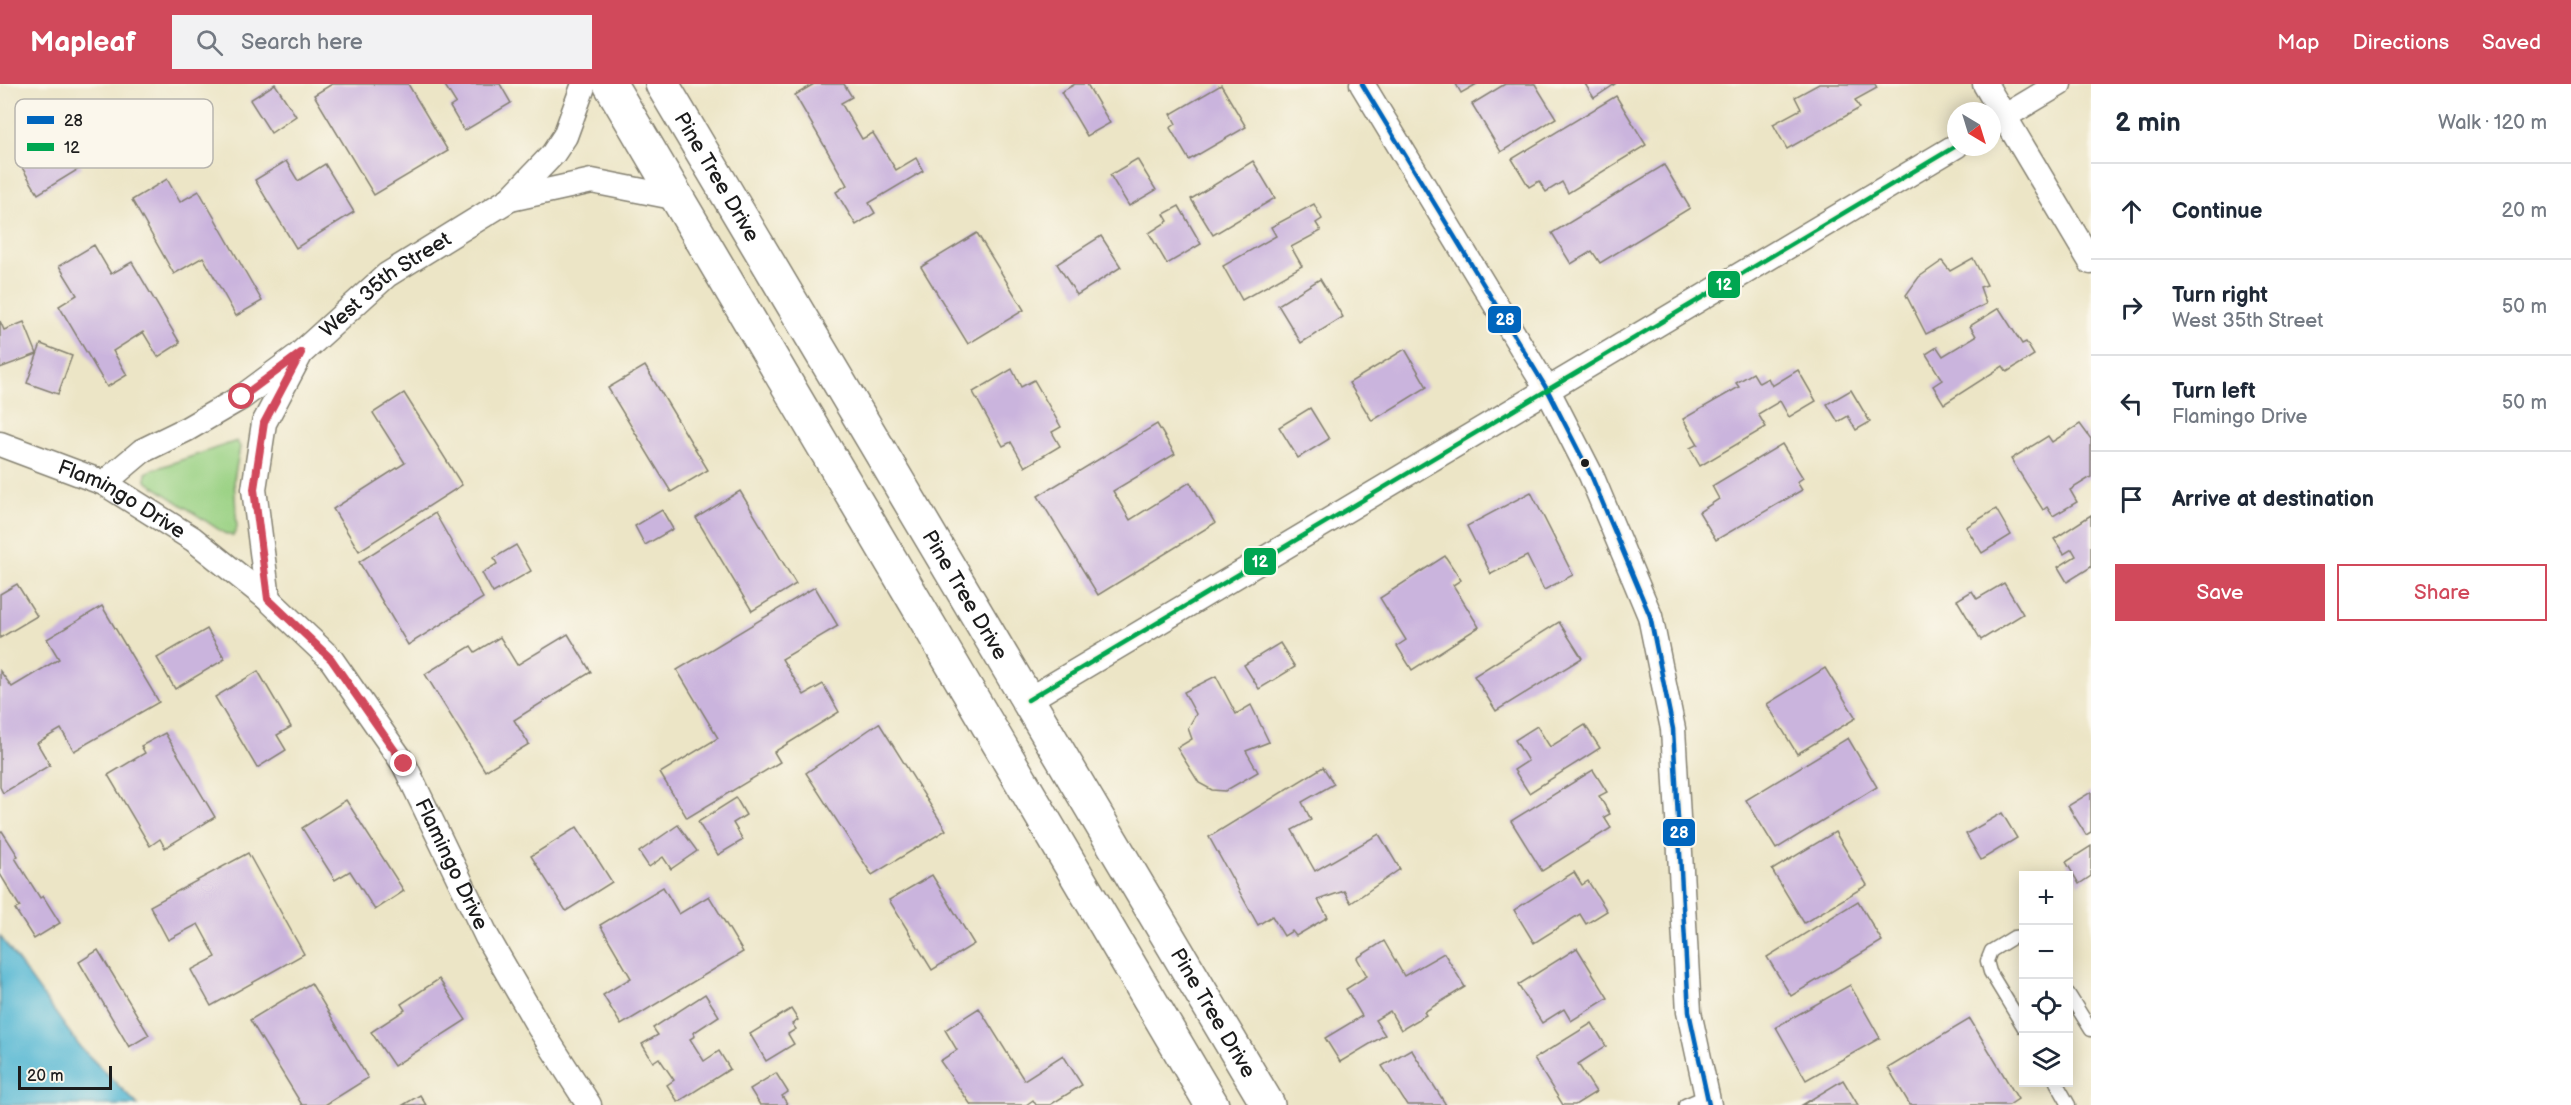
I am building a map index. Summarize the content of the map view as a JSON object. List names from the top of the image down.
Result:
{
  "streets": {
    "main road": ["Pine Tree Drive"],
    "street": ["West 35th Street", "Flamingo Drive"]
  },
  "crossings": [
    ["West 35th Street", "Flamingo Drive"]
  ],
  "lines": ["transit line 28", "transit line 12"],
  "legend": ["28", "12"],
  "scale_bar": "20 m",
  "north": "bottom right",
  "page": {
    "header": "Mapleaf",
    "search": "Search here",
    "nav": ["Map", "Directions", "Saved"],
    "heading": ["2 min", "Walk · 120 m"],
    "list": [
      ["Continue", "20 m"],
      ["Turn right", "West 35th Street", "50 m"],
      ["Turn left", "Flamingo Drive", "50 m"],
      "Arrive at destination"
    ],
    "buttons": ["Save", "Share"],
    "map_buttons": ["+", "−"],
    "scale": "20 m"
  }
}
